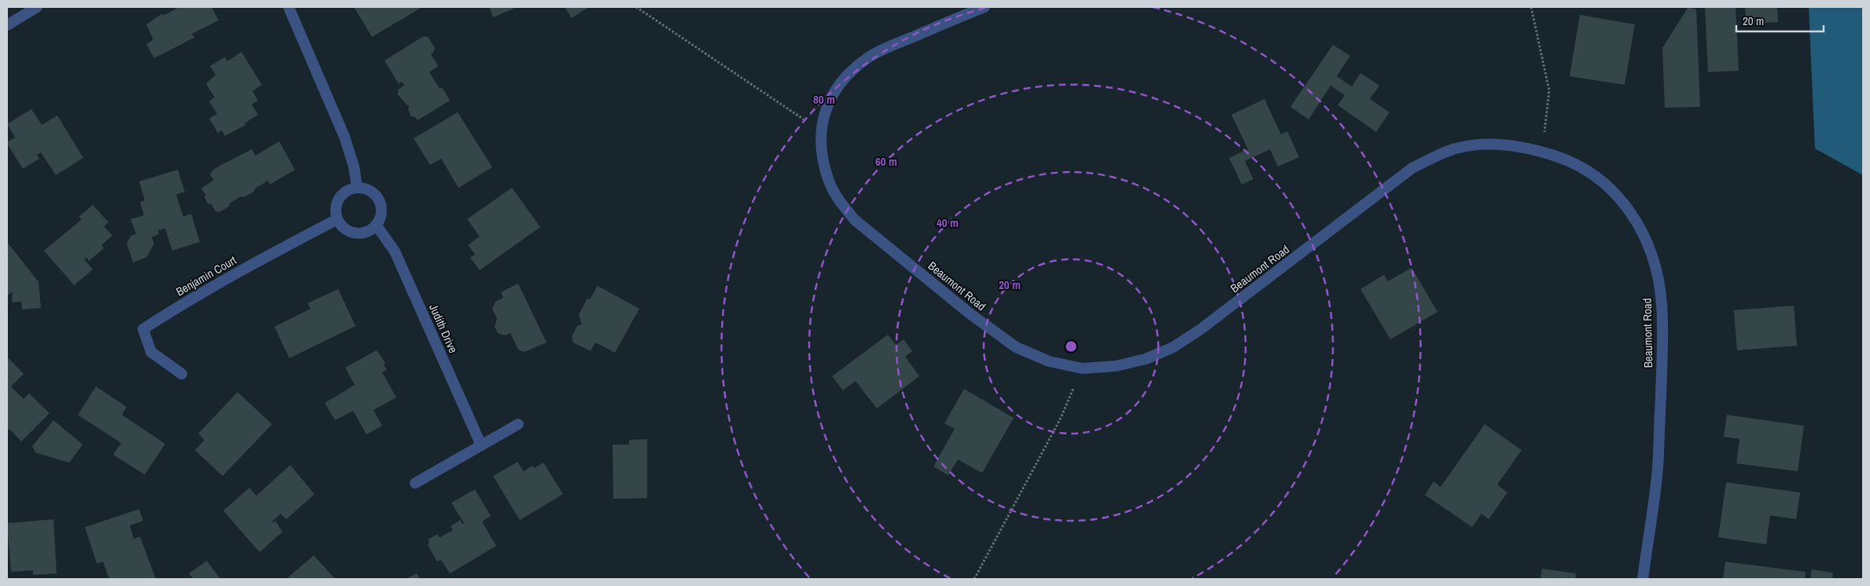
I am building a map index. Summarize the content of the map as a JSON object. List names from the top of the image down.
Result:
{
  "streets": {
    "street": ["Beaumont Road", "Benjamin Court", "Judith Drive"]
  },
  "crossings": [
    ["Benjamin Court", "Judith Drive"]
  ],
  "scale_bar": "20 m",
  "rings": [
    "80 m",
    "60 m",
    "40 m",
    "20 m"
  ]
}
